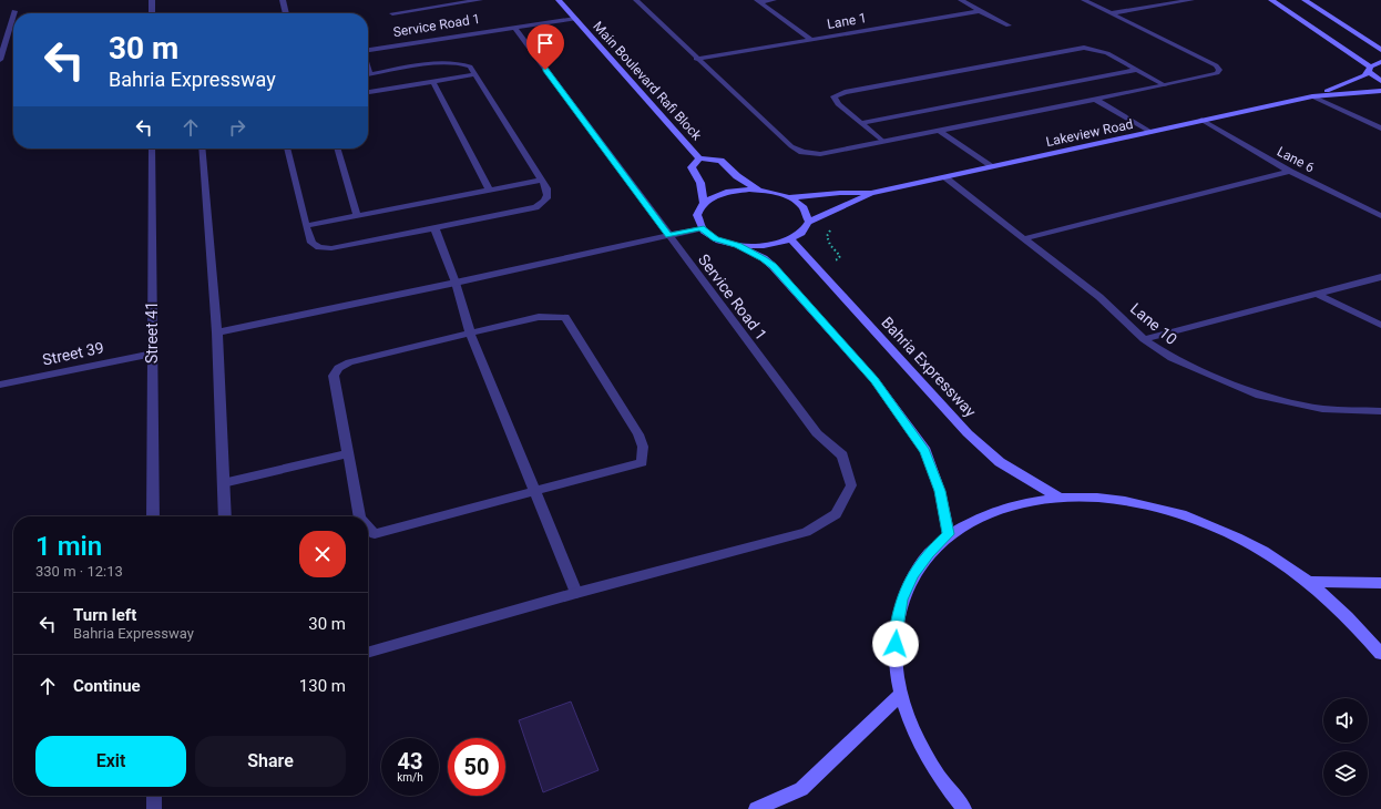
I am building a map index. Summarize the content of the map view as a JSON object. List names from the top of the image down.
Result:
{
  "streets": {
    "main road": ["Main Boulevard Rafi Block", "Lakeview Road", "Bahria Expressway"],
    "street": [
      "Lane 1",
      "Service Road 1",
      "Lane 6",
      "Lane 10",
      "Street 41",
      "Street 39"
    ]
  },
  "crossings": [
    ["Service Road 1", "Main Boulevard Rafi Block"],
    ["Lakeview Road", "Lane 6"],
    ["Lakeview Road", "Lane 10"],
    ["Street 41", "Street 39"]
  ],
  "page": {
    "turn": ["30 m", "Bahria Expressway"],
    "heading": ["1 min", "330 m · 12:13"],
    "list": [
      {
        "name": "Turn left",
        "note": "Bahria Expressway",
        "value": "30 m"
      },
      {
        "name": "Continue",
        "value": "130 m"
      }
    ],
    "buttons": ["Exit", "Share"],
    "speed": "43 km/h",
    "limit": "50"
  }
}
